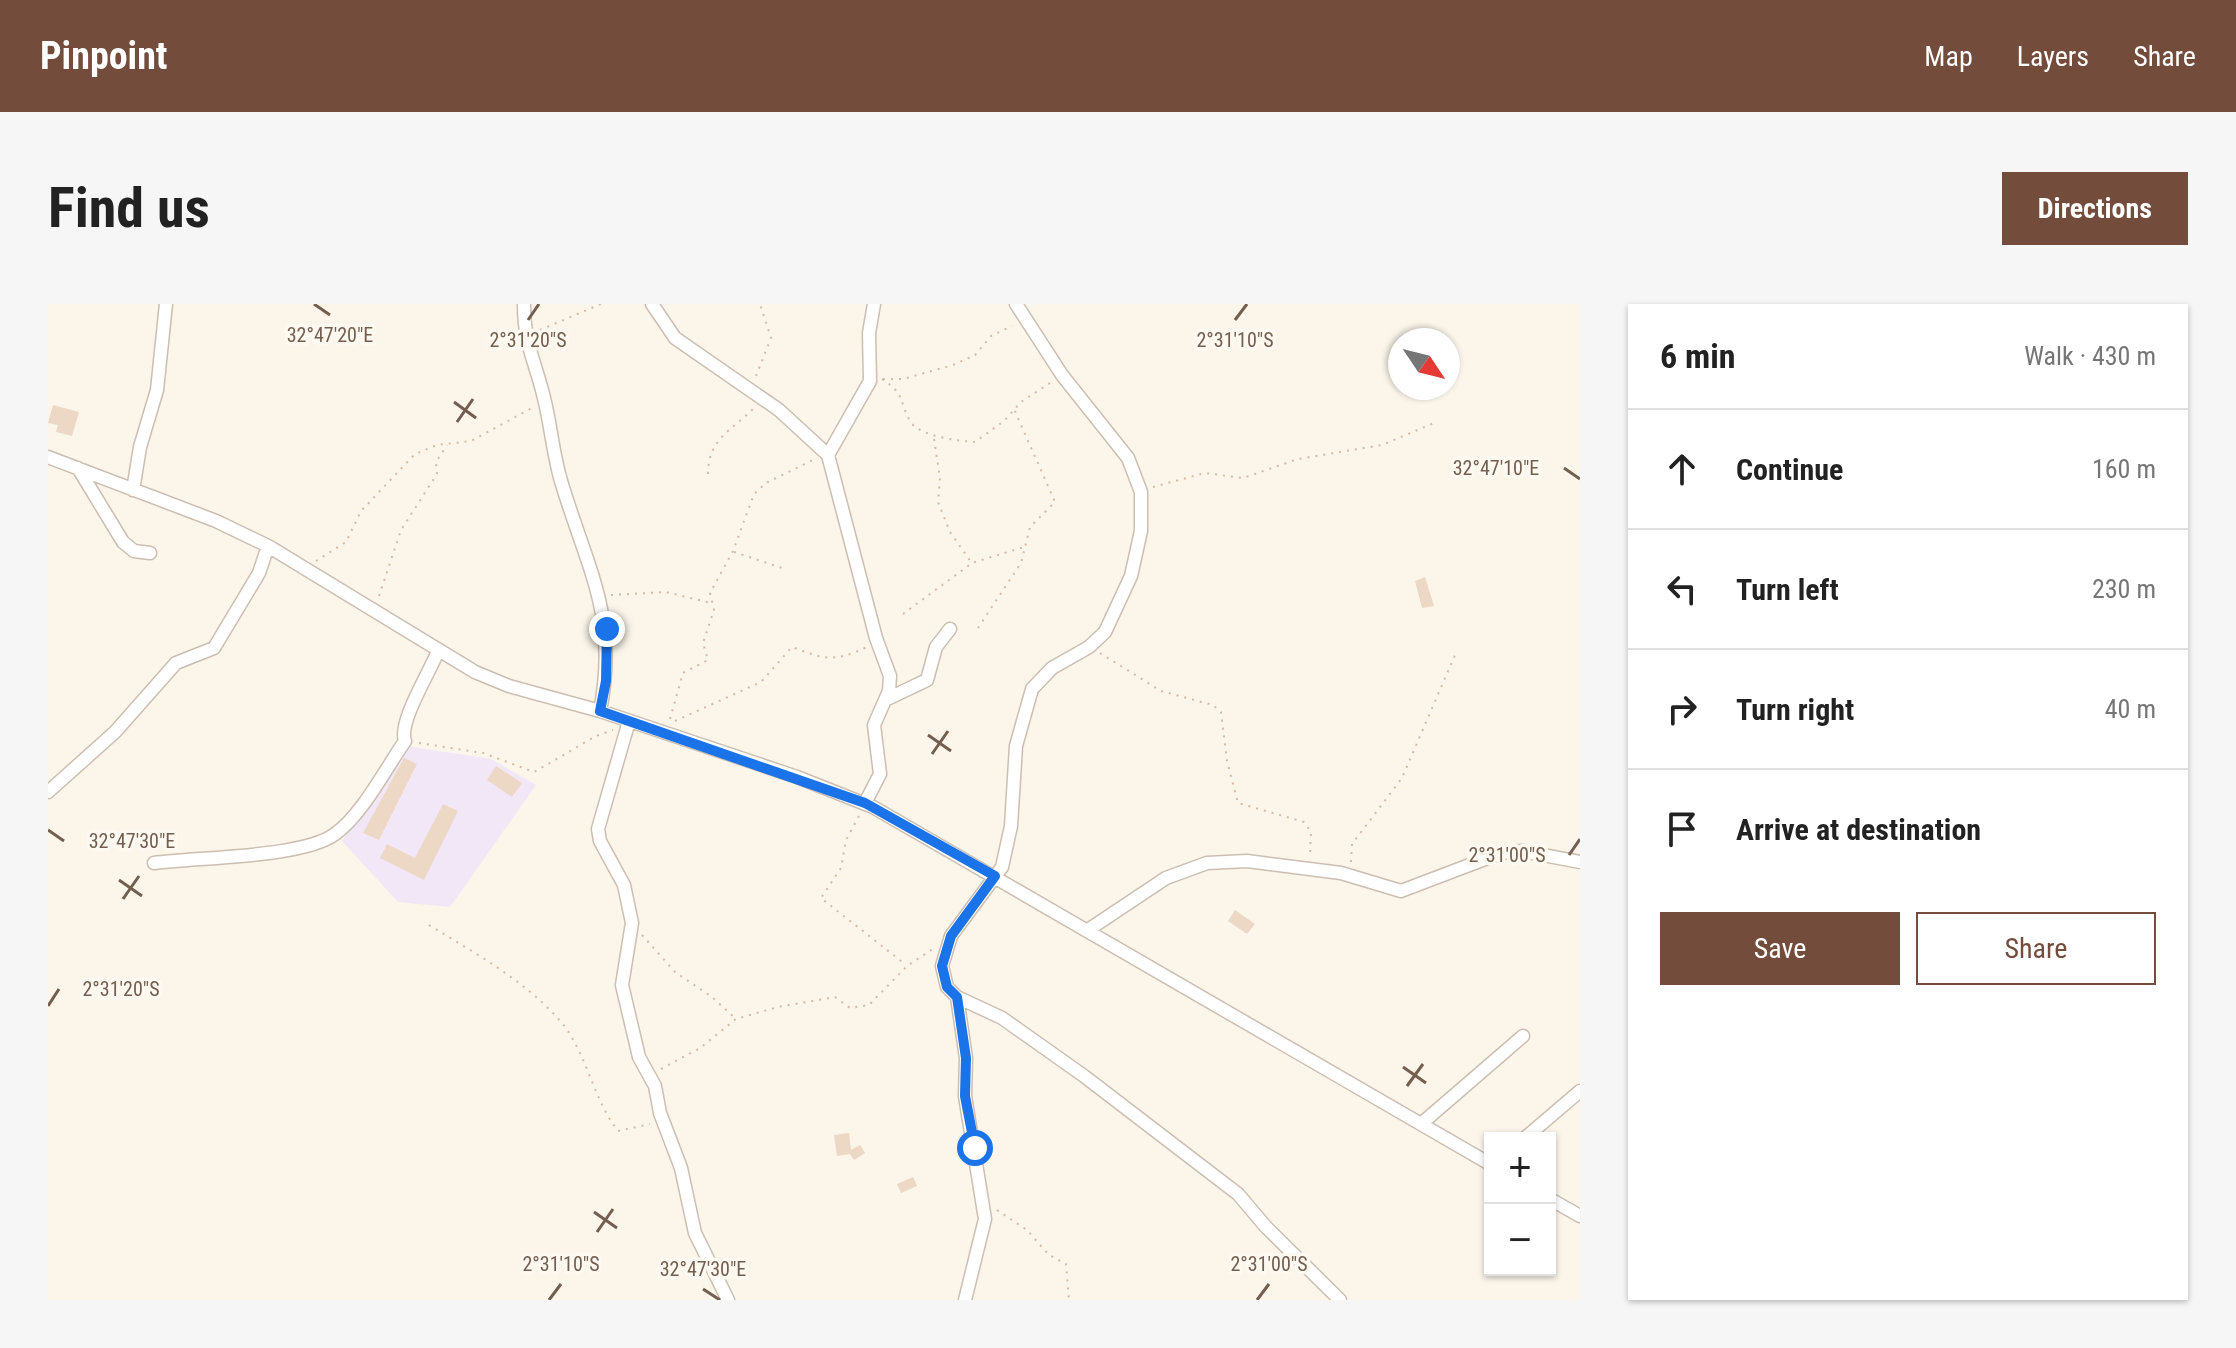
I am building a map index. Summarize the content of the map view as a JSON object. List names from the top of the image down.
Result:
{
  "north": "bottom right",
  "page": {
    "header": "Pinpoint",
    "nav": ["Map", "Layers", "Share"],
    "buttons": [
      "Directions",
      ["Save", "Share"]
    ],
    "title": "Find us",
    "heading": ["6 min", "Walk · 430 m"],
    "list": [
      ["Continue", "160 m"],
      ["Turn left", "230 m"],
      ["Turn right", "40 m"],
      "Arrive at destination"
    ],
    "map_buttons": ["+", "−"]
  },
  "coordinates": [
    "32°47'20\"E",
    "2°31'20\"S",
    "2°31'10\"S",
    "32°47'10\"E",
    "32°47'30\"E",
    "2°31'00\"S"
  ]
}
